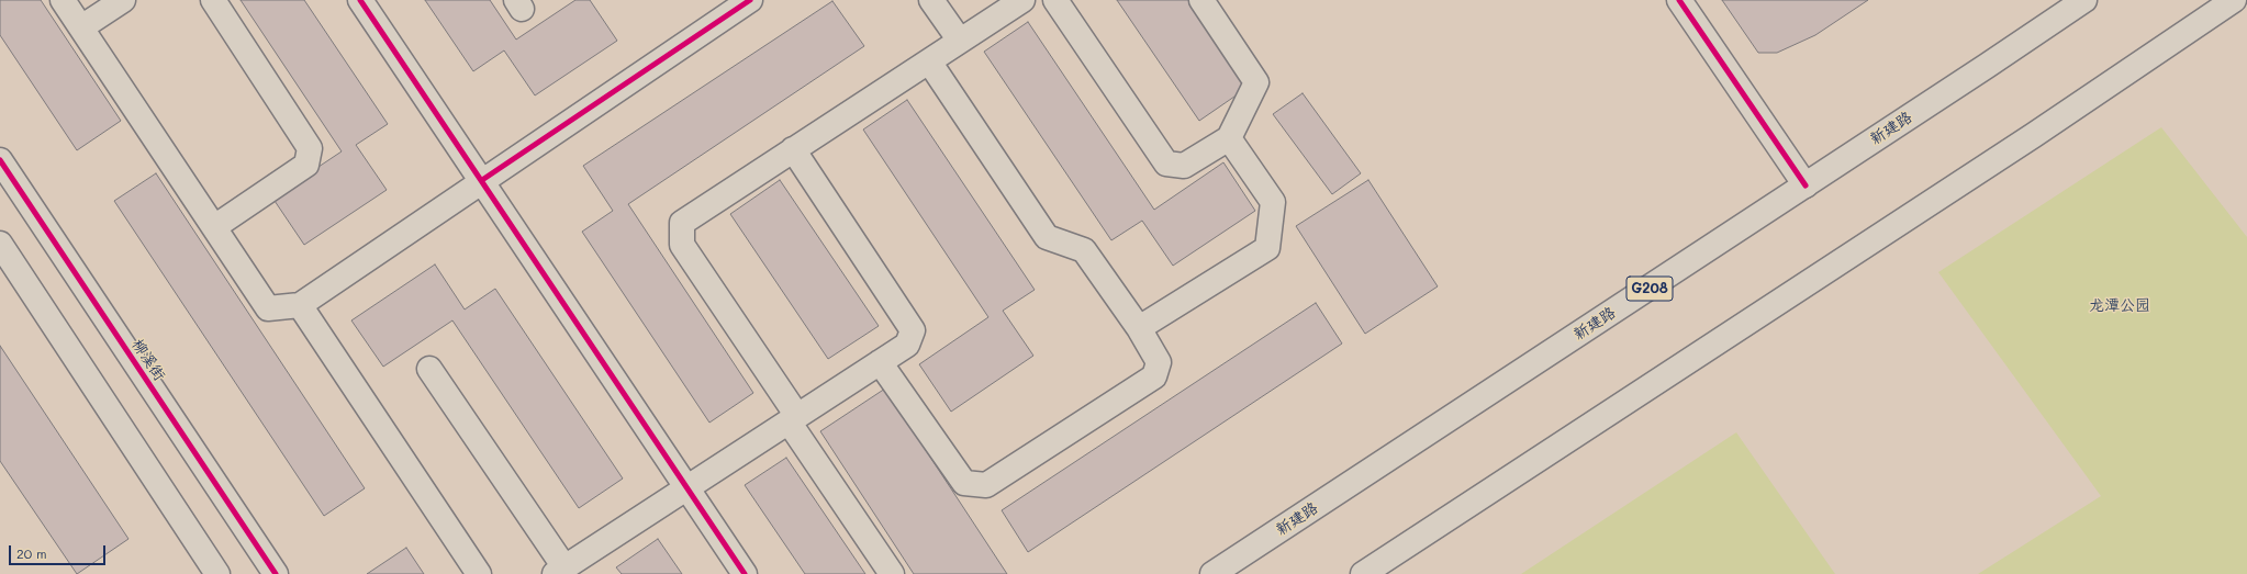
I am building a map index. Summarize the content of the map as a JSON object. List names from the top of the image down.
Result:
{
  "streets": {
    "street": ["新建路", "G208", "柳溪街"]
  },
  "parks": ["龙潭公园"],
  "scale_bar": "20 m"
}
